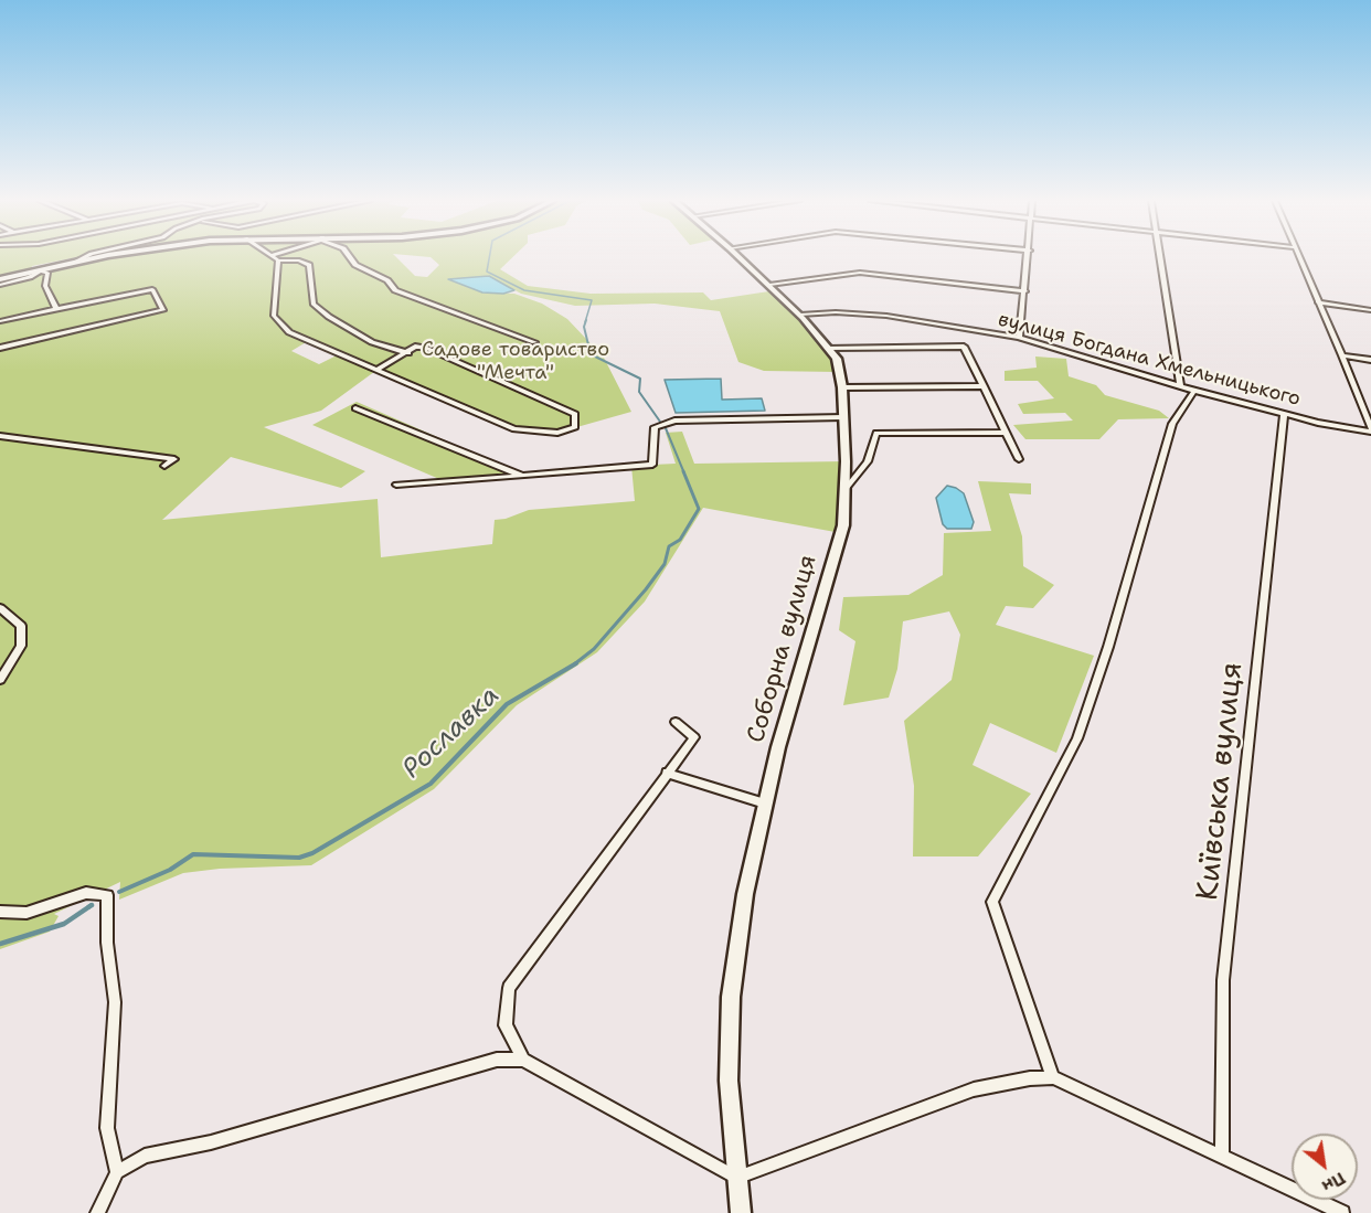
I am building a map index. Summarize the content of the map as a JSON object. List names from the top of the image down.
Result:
{
  "streets": {
    "street": ["вулиця Богдана Хмельницького", "Соборна вулиця", "Київська вулиця"]
  },
  "crossings": [
    ["вулиця Богдана Хмельницького", "Соборна вулиця"],
    ["вулиця Богдана Хмельницького", "Київська вулиця"]
  ],
  "water": ["Рославка"],
  "parks": ["Садове товариство \"Мечта\""],
  "north": "bottom right"
}
